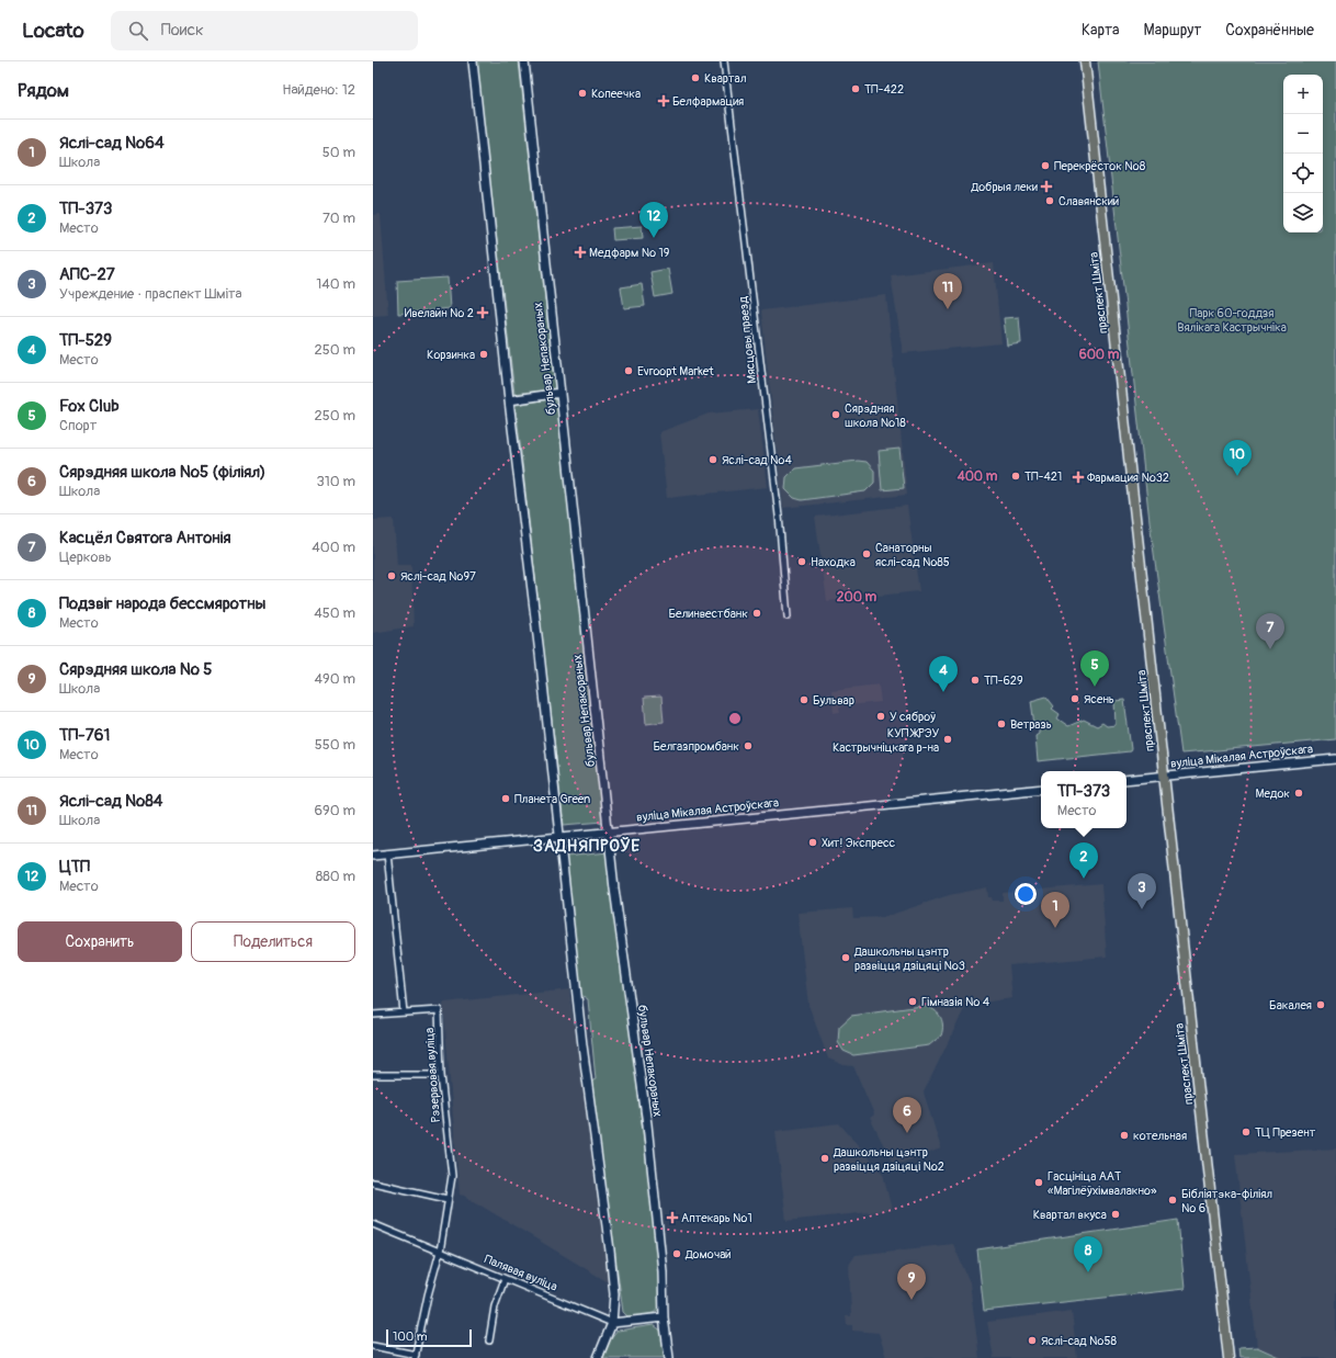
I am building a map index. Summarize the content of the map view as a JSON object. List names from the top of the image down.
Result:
{
  "streets": {
    "main road": [
      "праспект Шміта",
      "бульвар Непакораных",
      "вуліца Мікалая Астроўскага",
      "Палявая вуліца"
    ],
    "street": ["Мясцовы праезд", "Рэзервовая вуліца"]
  },
  "crossings": [
    ["праспект Шміта", "вуліца Мікалая Астроўскага"],
    ["бульвар Непакораных", "вуліца Мікалая Астроўскага"],
    ["бульвар Непакораных", "Палявая вуліца"],
    ["Рэзервовая вуліца", "Палявая вуліца"]
  ],
  "districts": ["ЗАДНЯПРОЎЕ"],
  "parks": ["Парк 60-годдзя Вялікага Кастрычніка"],
  "places": {
    "other": [
      "Квартал",
      "ТП-422",
      "Копеечка",
      "Перекрёсток №8",
      "Славянский",
      "Корзинка",
      "Evroopt Market",
      "Сярэдняя школа №18",
      "Яслі-сад №4",
      "ТП-421",
      "Санаторны яслі-сад №85",
      "Находка",
      "Яслі-сад №97",
      "Белинвестбанк",
      "ТП-629",
      "Ясень",
      "Бульвар",
      "У сяброў",
      "Ветразь",
      "КУП ЖРЭУ Кастрычніцкага р-на",
      "Белгазпромбанк",
      "Медок",
      "Планета Green",
      "Хит! Экспресс",
      "Дашкольны цэнтр развіцця дзіцяці №3",
      "Гімназія № 4",
      "Бакалея",
      "ТЦ Презент",
      "котельная",
      "Дашкольны цэнтр развіцця дзіцяці №2",
      "Гасцініца ААТ «Магілёўхімвалакно»",
      "Бібліятэка-філіял № 6",
      "Квартал вкуса",
      "Домочай",
      "Яслі-сад №58"
    ],
    "health": [
      "Белфармация",
      "Добрыя леки",
      "Медфарм № 19",
      "Ивелайн № 2",
      "Фармация №32",
      "Аптекарь №1"
    ]
  },
  "scale_bar": "100 m",
  "page": {
    "header": "Locato",
    "search": "Поиск",
    "nav": ["Карта", "Маршрут", "Сохранённые"],
    "heading": ["Рядом", "Найдено: 12"],
    "map_buttons": ["+", "−"],
    "list": [
      {
        "mark": "1",
        "name": "Яслі-сад №64",
        "note": "Школа",
        "value": "50 m"
      },
      {
        "mark": "2",
        "name": "ТП-373",
        "note": "Место",
        "value": "70 m"
      },
      {
        "mark": "3",
        "name": "АПС-27",
        "note": "Учреждение · праспект Шміта",
        "value": "140 m"
      },
      {
        "mark": "4",
        "name": "ТП-529",
        "note": "Место",
        "value": "250 m"
      },
      {
        "mark": "5",
        "name": "Fox Club",
        "note": "Спорт",
        "value": "250 m"
      },
      {
        "mark": "6",
        "name": "Сярэдняя школа №5 (філіял)",
        "note": "Школа",
        "value": "310 m"
      },
      {
        "mark": "7",
        "name": "Касцёл Святога Антонія",
        "note": "Церковь",
        "value": "400 m"
      },
      {
        "mark": "8",
        "name": "Подзвіг народа бессмяротны",
        "note": "Место",
        "value": "450 m"
      },
      {
        "mark": "9",
        "name": "Сярэдняя школа № 5",
        "note": "Школа",
        "value": "490 m"
      },
      {
        "mark": "10",
        "name": "ТП-761",
        "note": "Место",
        "value": "550 m"
      },
      {
        "mark": "11",
        "name": "Яслі-сад №84",
        "note": "Школа",
        "value": "690 m"
      },
      {
        "mark": "12",
        "name": "ЦТП",
        "note": "Место",
        "value": "880 m"
      }
    ],
    "pins": [
      "12",
      "11",
      "10",
      "7",
      "5",
      "4",
      "2",
      "3",
      "1",
      "6",
      "8",
      "9"
    ],
    "popup": ["ТП-373", "Место"],
    "buttons": ["Сохранить", "Поделиться"],
    "scale": "100 m"
  },
  "rings": ["600 m", "400 m", "200 m"]
}
